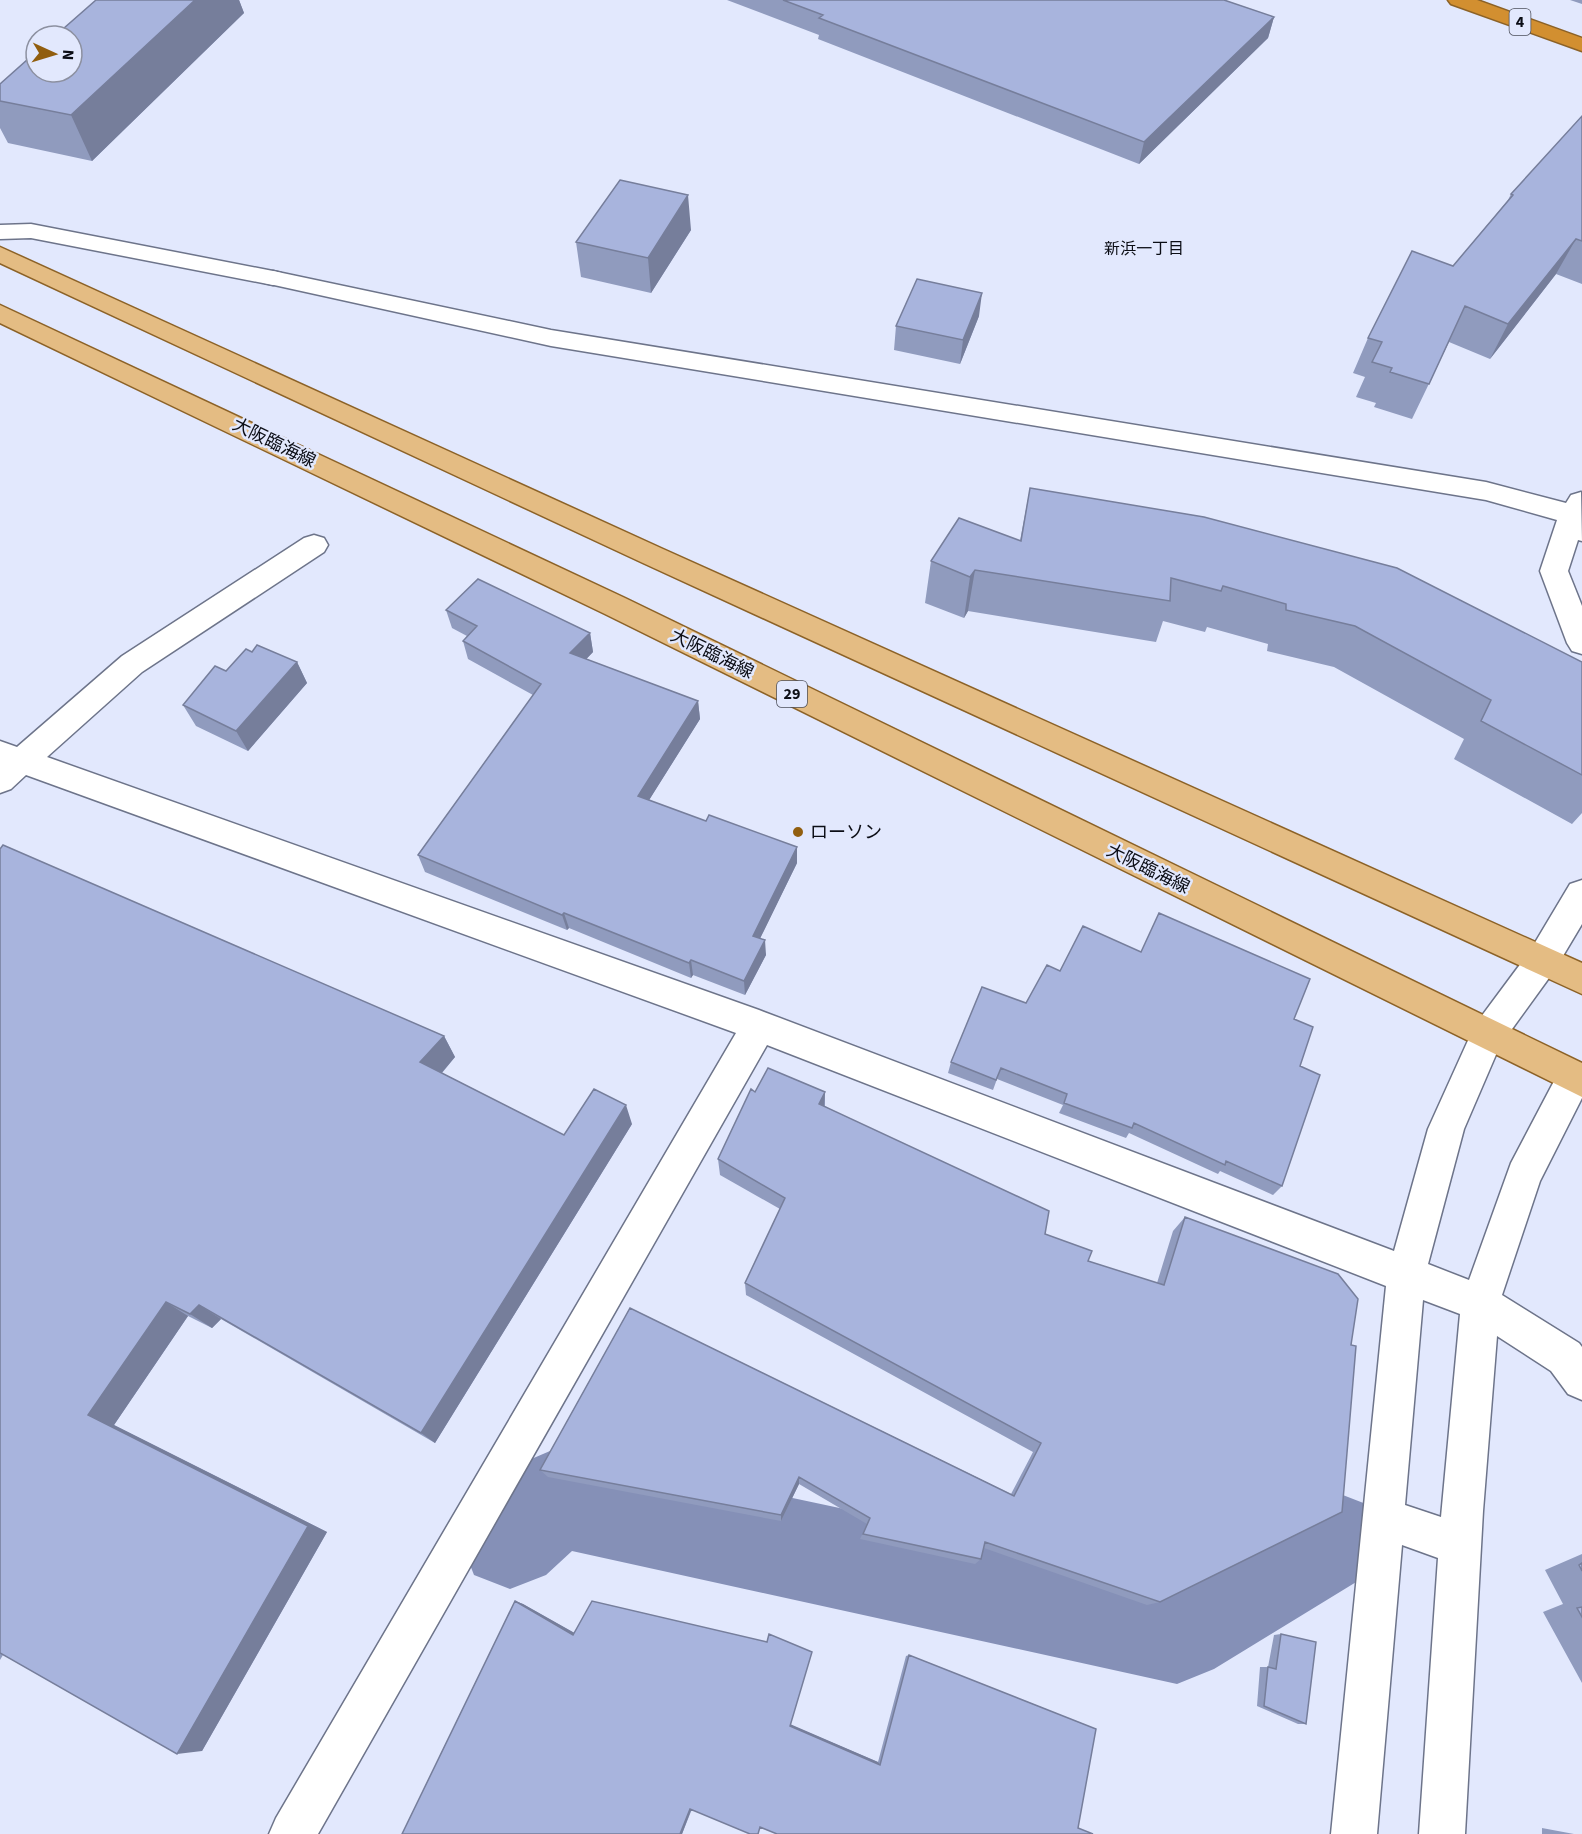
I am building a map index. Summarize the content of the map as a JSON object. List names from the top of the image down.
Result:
{
  "streets": {
    "highway": ["4"],
    "main road": ["大阪臨海線", "29"]
  },
  "districts": ["新浜一丁目"],
  "places": ["ローソン"],
  "north": "right"
}
